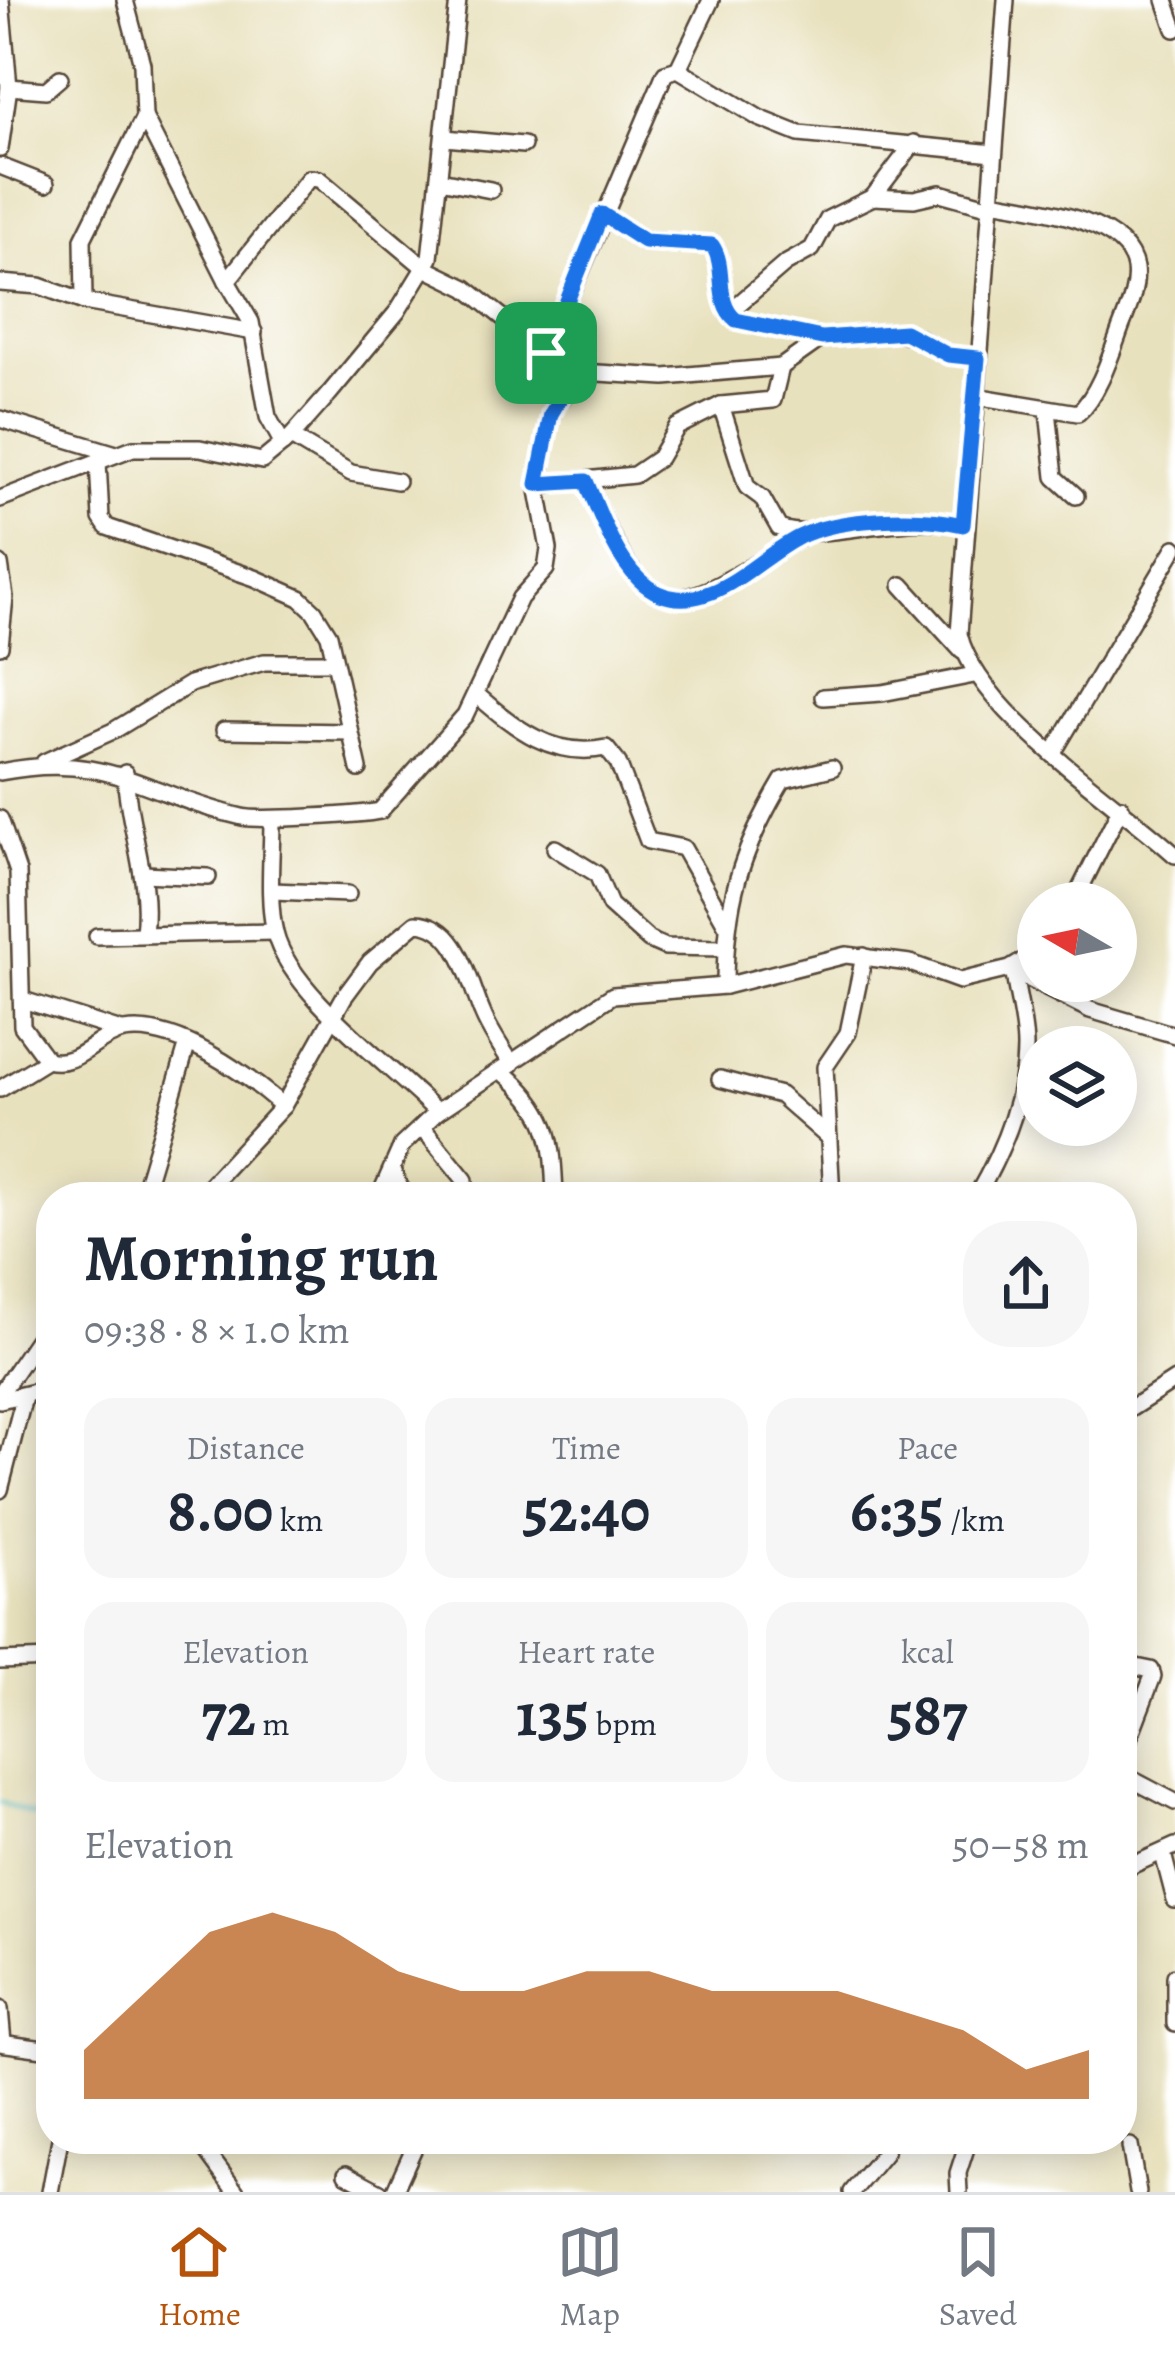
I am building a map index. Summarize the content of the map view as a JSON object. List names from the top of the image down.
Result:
{
  "north": "left",
  "page": {
    "heading": ["Morning run", "09:38 · 8 × 1.0 km"],
    "stats": [
      ["Distance", "8.00 km"],
      ["Time", "52:40"],
      ["Pace", "6:35 /km"],
      ["Elevation", "72 m"],
      ["Heart rate", "135 bpm"],
      ["kcal", "587"]
    ],
    "chart": ["Elevation", "50–58 m"],
    "tabs": ["Home", "Map", "Saved"]
  }
}
